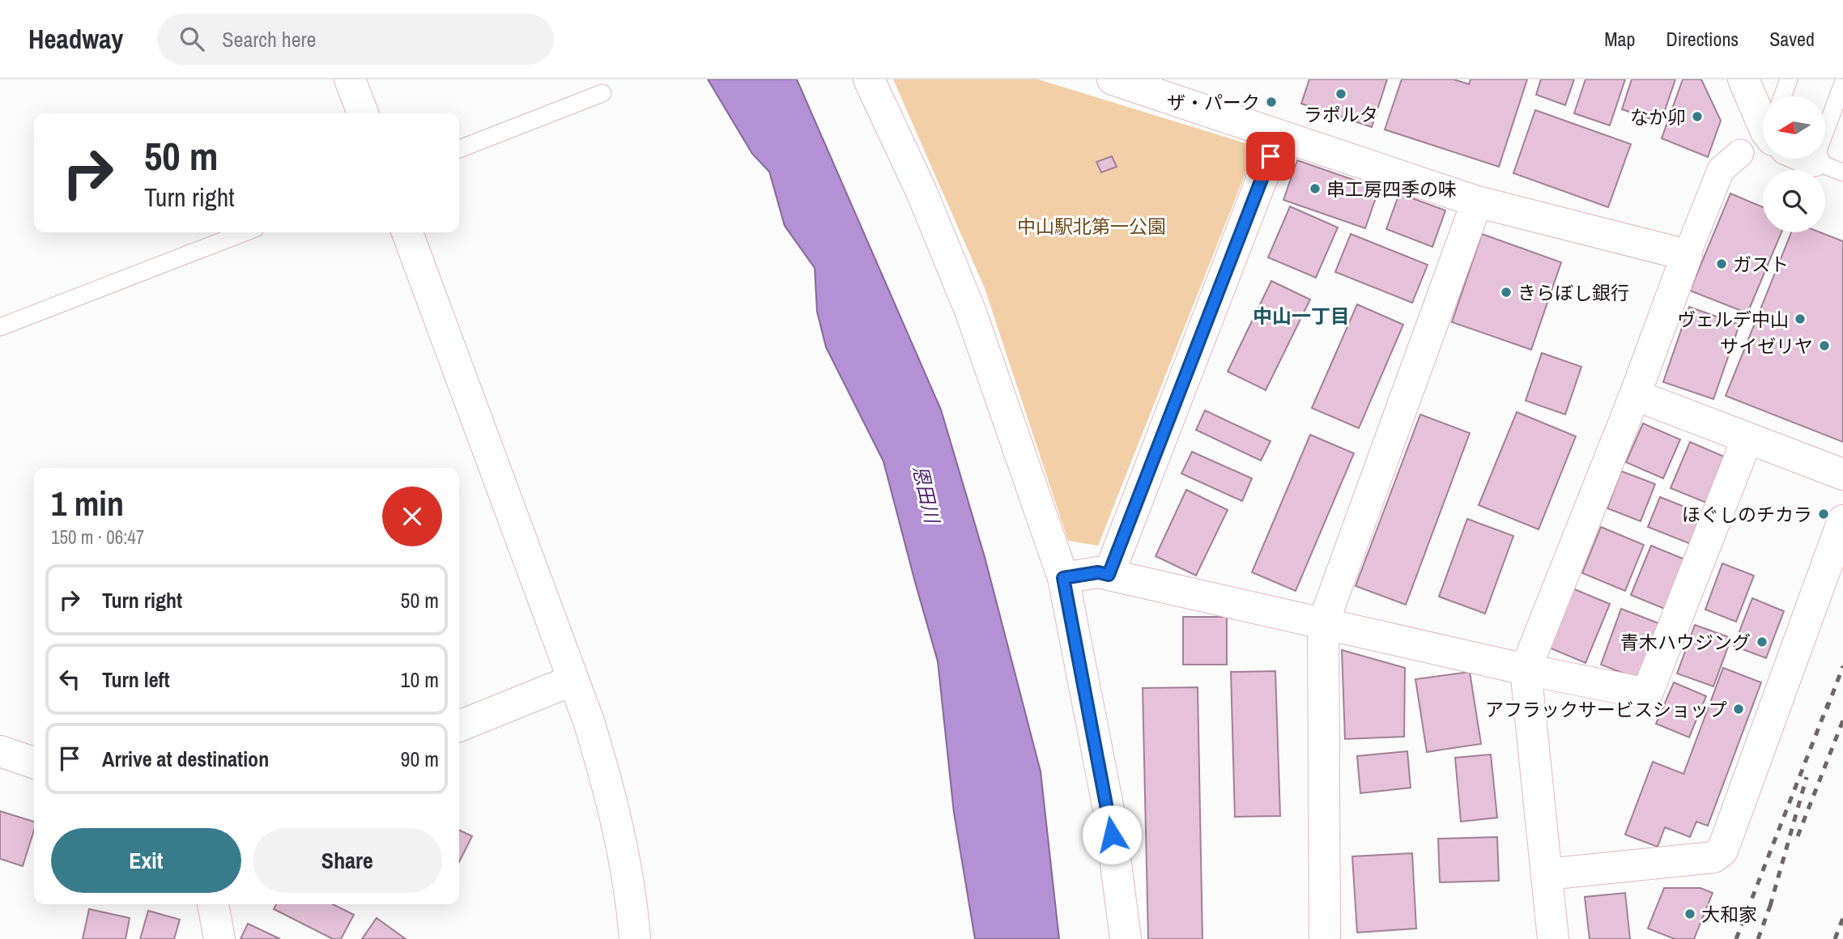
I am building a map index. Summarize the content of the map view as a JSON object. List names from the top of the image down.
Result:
{
  "districts": ["中山一丁目"],
  "water": ["恩田川"],
  "parks": ["中山駅北第一公園"],
  "places": [
    "ラポルタ",
    "ザ・パーク",
    "なか卯",
    "串工房四季の味",
    "ガスト",
    "きらぼし銀行",
    "ヴェルデ中山",
    "サイゼリヤ",
    "ほぐしのチカラ",
    "青木ハウジング",
    "アフラックサービスショップ",
    "大和家"
  ],
  "north": "left",
  "page": {
    "header": "Headway",
    "search": "Search here",
    "nav": ["Map", "Directions", "Saved"],
    "turn": ["50 m", "Turn right"],
    "heading": ["1 min", "150 m · 06:47"],
    "list": [
      {
        "name": "Turn right",
        "value": "50 m"
      },
      {
        "name": "Turn left",
        "value": "10 m"
      },
      {
        "name": "Arrive at destination",
        "value": "90 m"
      }
    ],
    "buttons": ["Exit", "Share"]
  }
}
